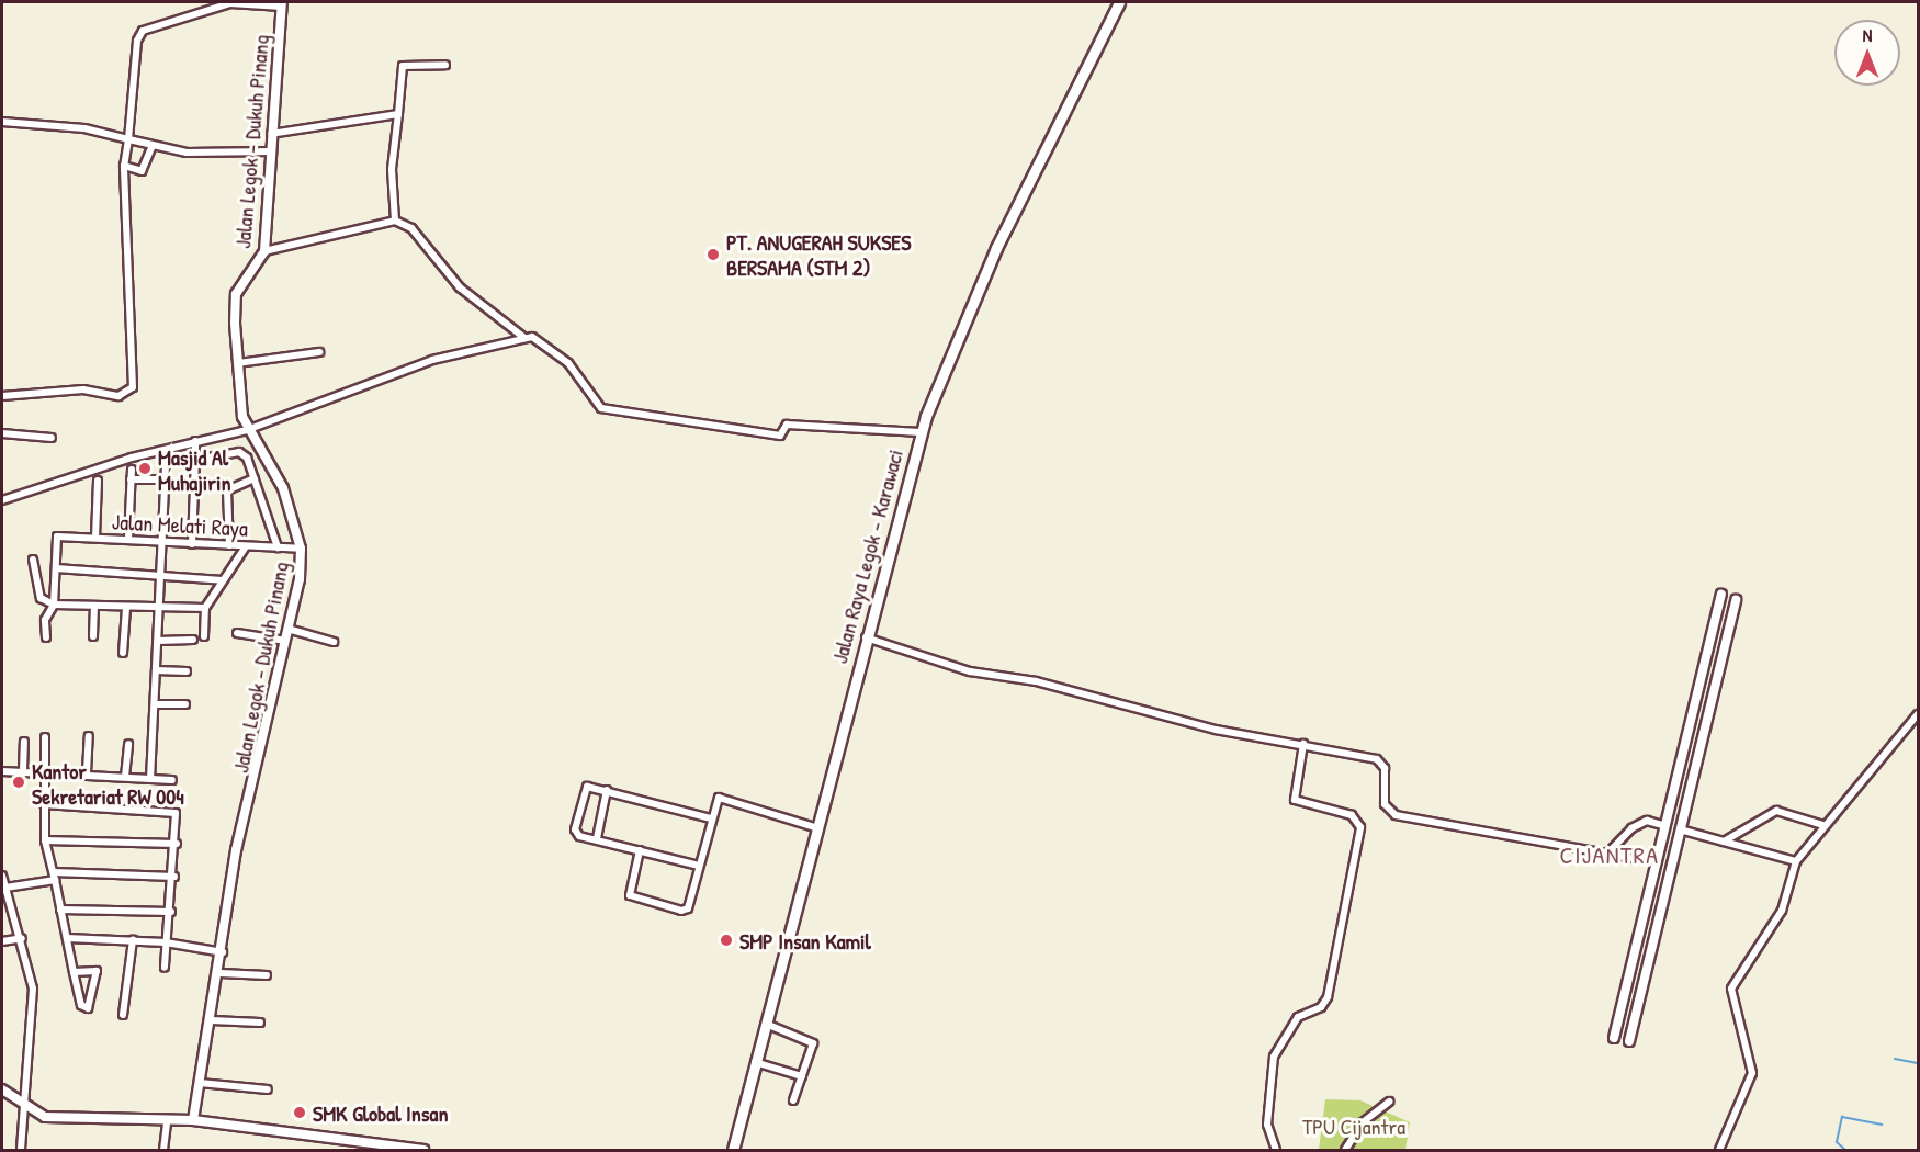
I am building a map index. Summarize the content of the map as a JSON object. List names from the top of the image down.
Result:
{
  "streets": {
    "main road": ["Jalan Raya Legok - Karawaci"],
    "street": ["Jalan Legok - Dukuh Pinang", "Jalan Melati Raya"]
  },
  "crossings": [
    ["Jalan Legok - Dukuh Pinang", "Jalan Melati Raya"]
  ],
  "districts": ["CIJANTRA"],
  "parks": ["TPU Cijantra"],
  "places": [
    "PT. ANUGERAH SUKSES BERSAMA (STM 2)",
    "Masjid Al Muhajirin",
    "Kantor Sekretariat RW 004",
    "SMP Insan Kamil",
    "SMK Global Insan"
  ],
  "north": "top"
}
